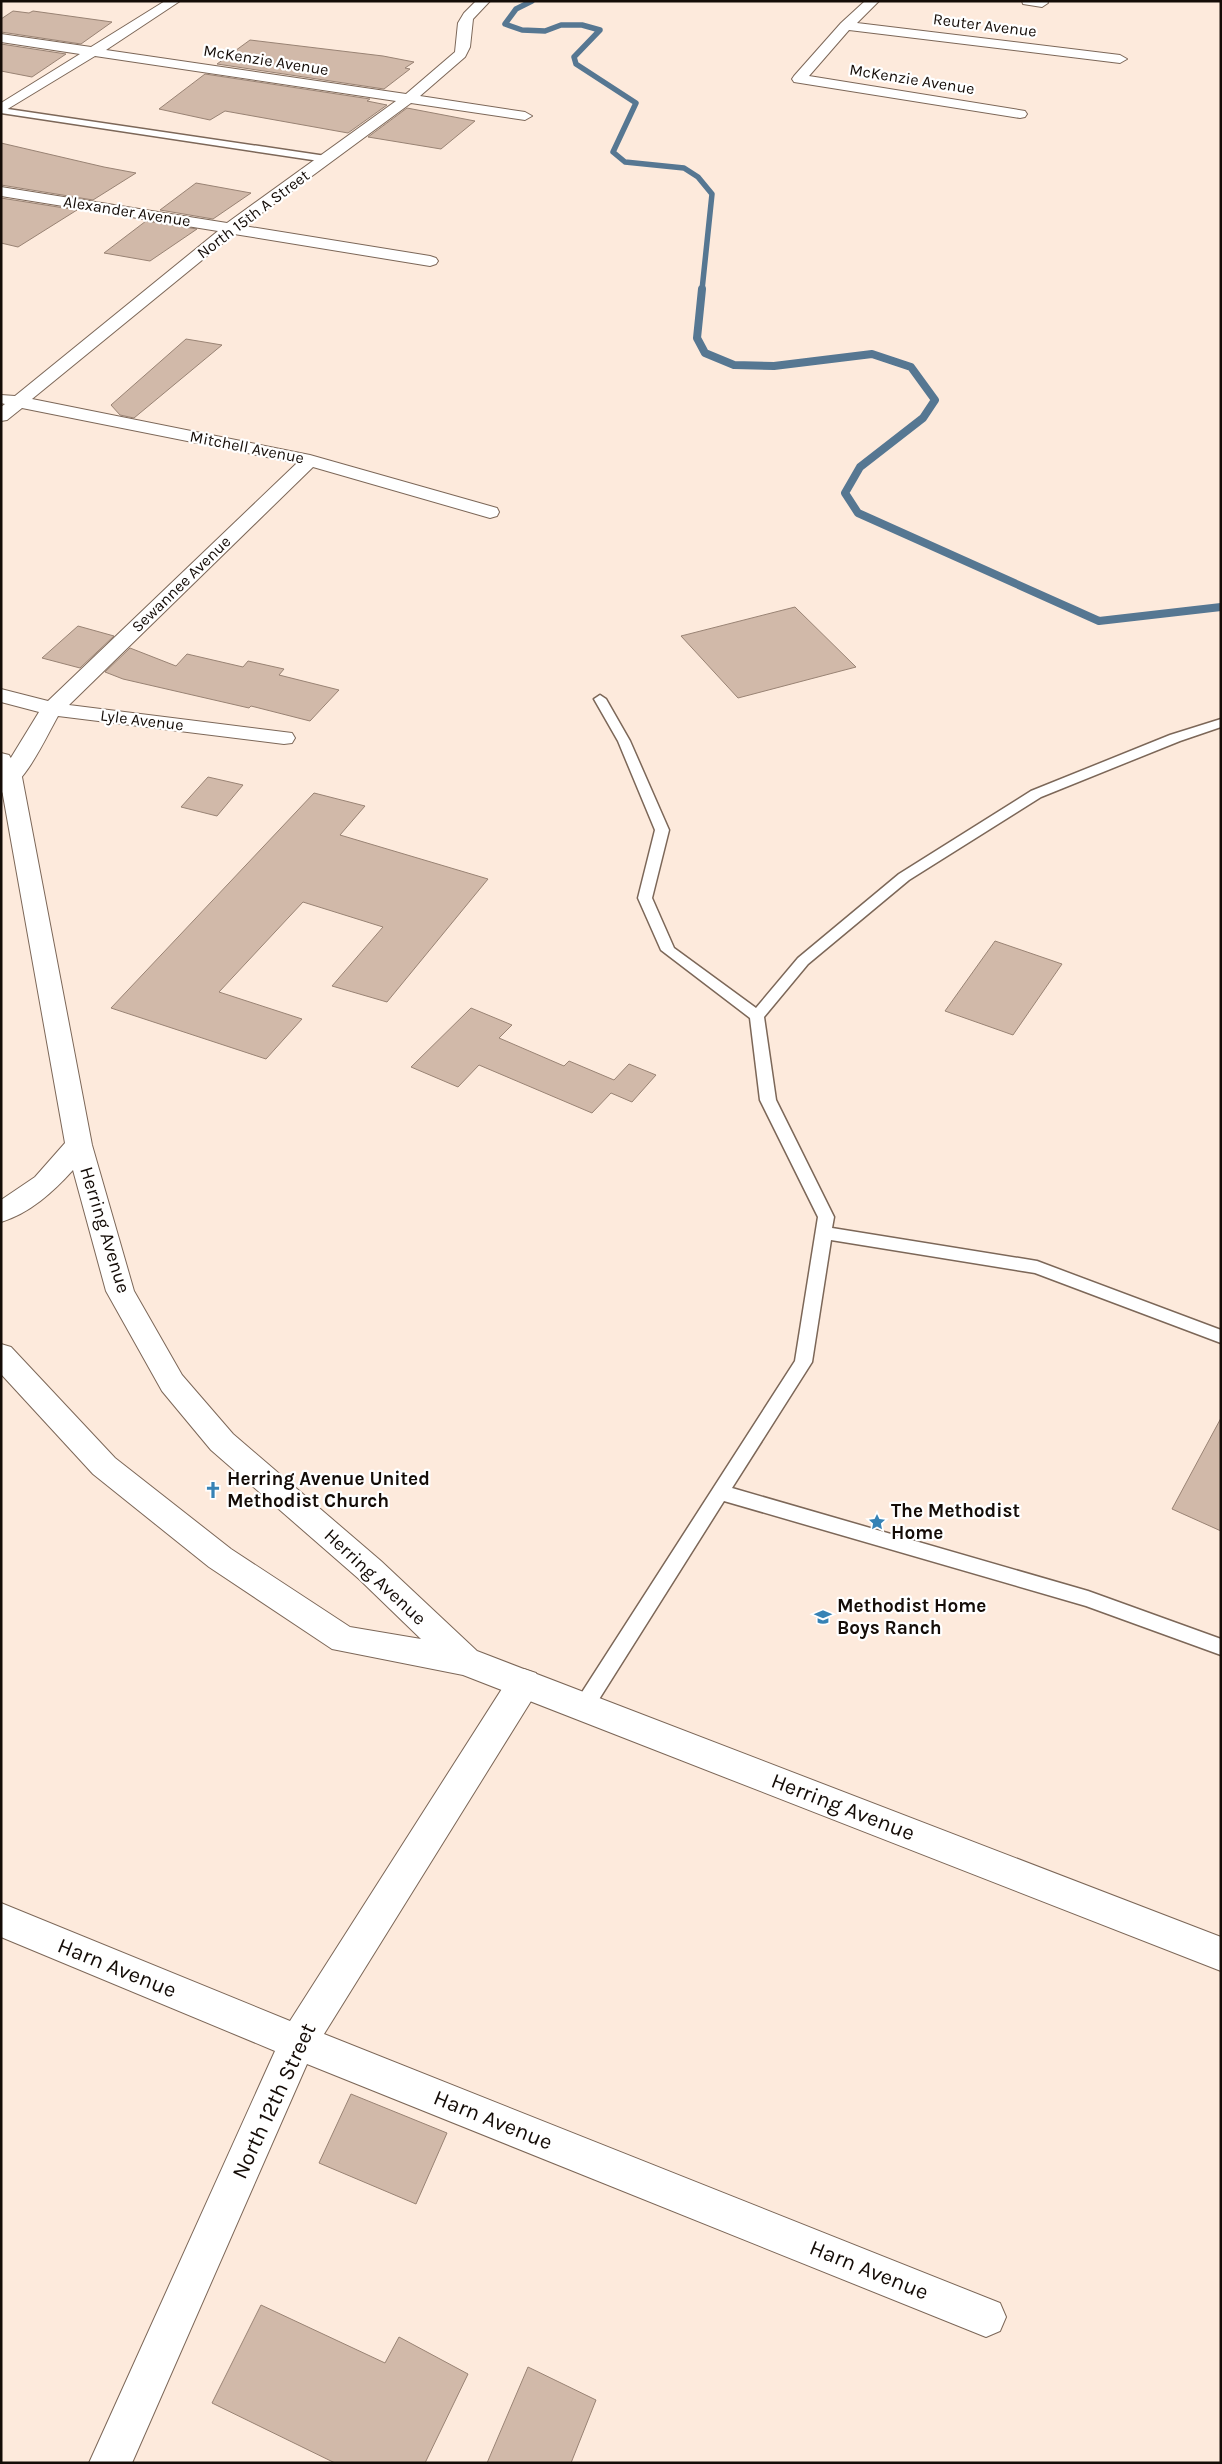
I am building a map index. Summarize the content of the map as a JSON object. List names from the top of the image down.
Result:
{
  "streets": {
    "street": [
      "Reuter Avenue",
      "McKenzie Avenue",
      "Alexander Avenue",
      "North 15th A Street",
      "Mitchell Avenue",
      "Sewannee Avenue",
      "Lyle Avenue",
      "Herring Avenue",
      "Harn Avenue",
      "North 12th Street"
    ]
  },
  "crossings": [
    ["Reuter Avenue", "McKenzie Avenue"],
    ["McKenzie Avenue", "North 15th A Street"],
    ["Alexander Avenue", "North 15th A Street"],
    ["North 15th A Street", "Mitchell Avenue"],
    ["Mitchell Avenue", "Sewannee Avenue"],
    ["Sewannee Avenue", "Lyle Avenue"],
    ["Sewannee Avenue", "Herring Avenue"],
    ["Herring Avenue", "North 12th Street"],
    ["Harn Avenue", "North 12th Street"]
  ],
  "places": {
    "church": ["Herring Avenue United Methodist Church"],
    "place": ["The Methodist Home"],
    "school or university": ["Methodist Home Boys Ranch"]
  }
}
